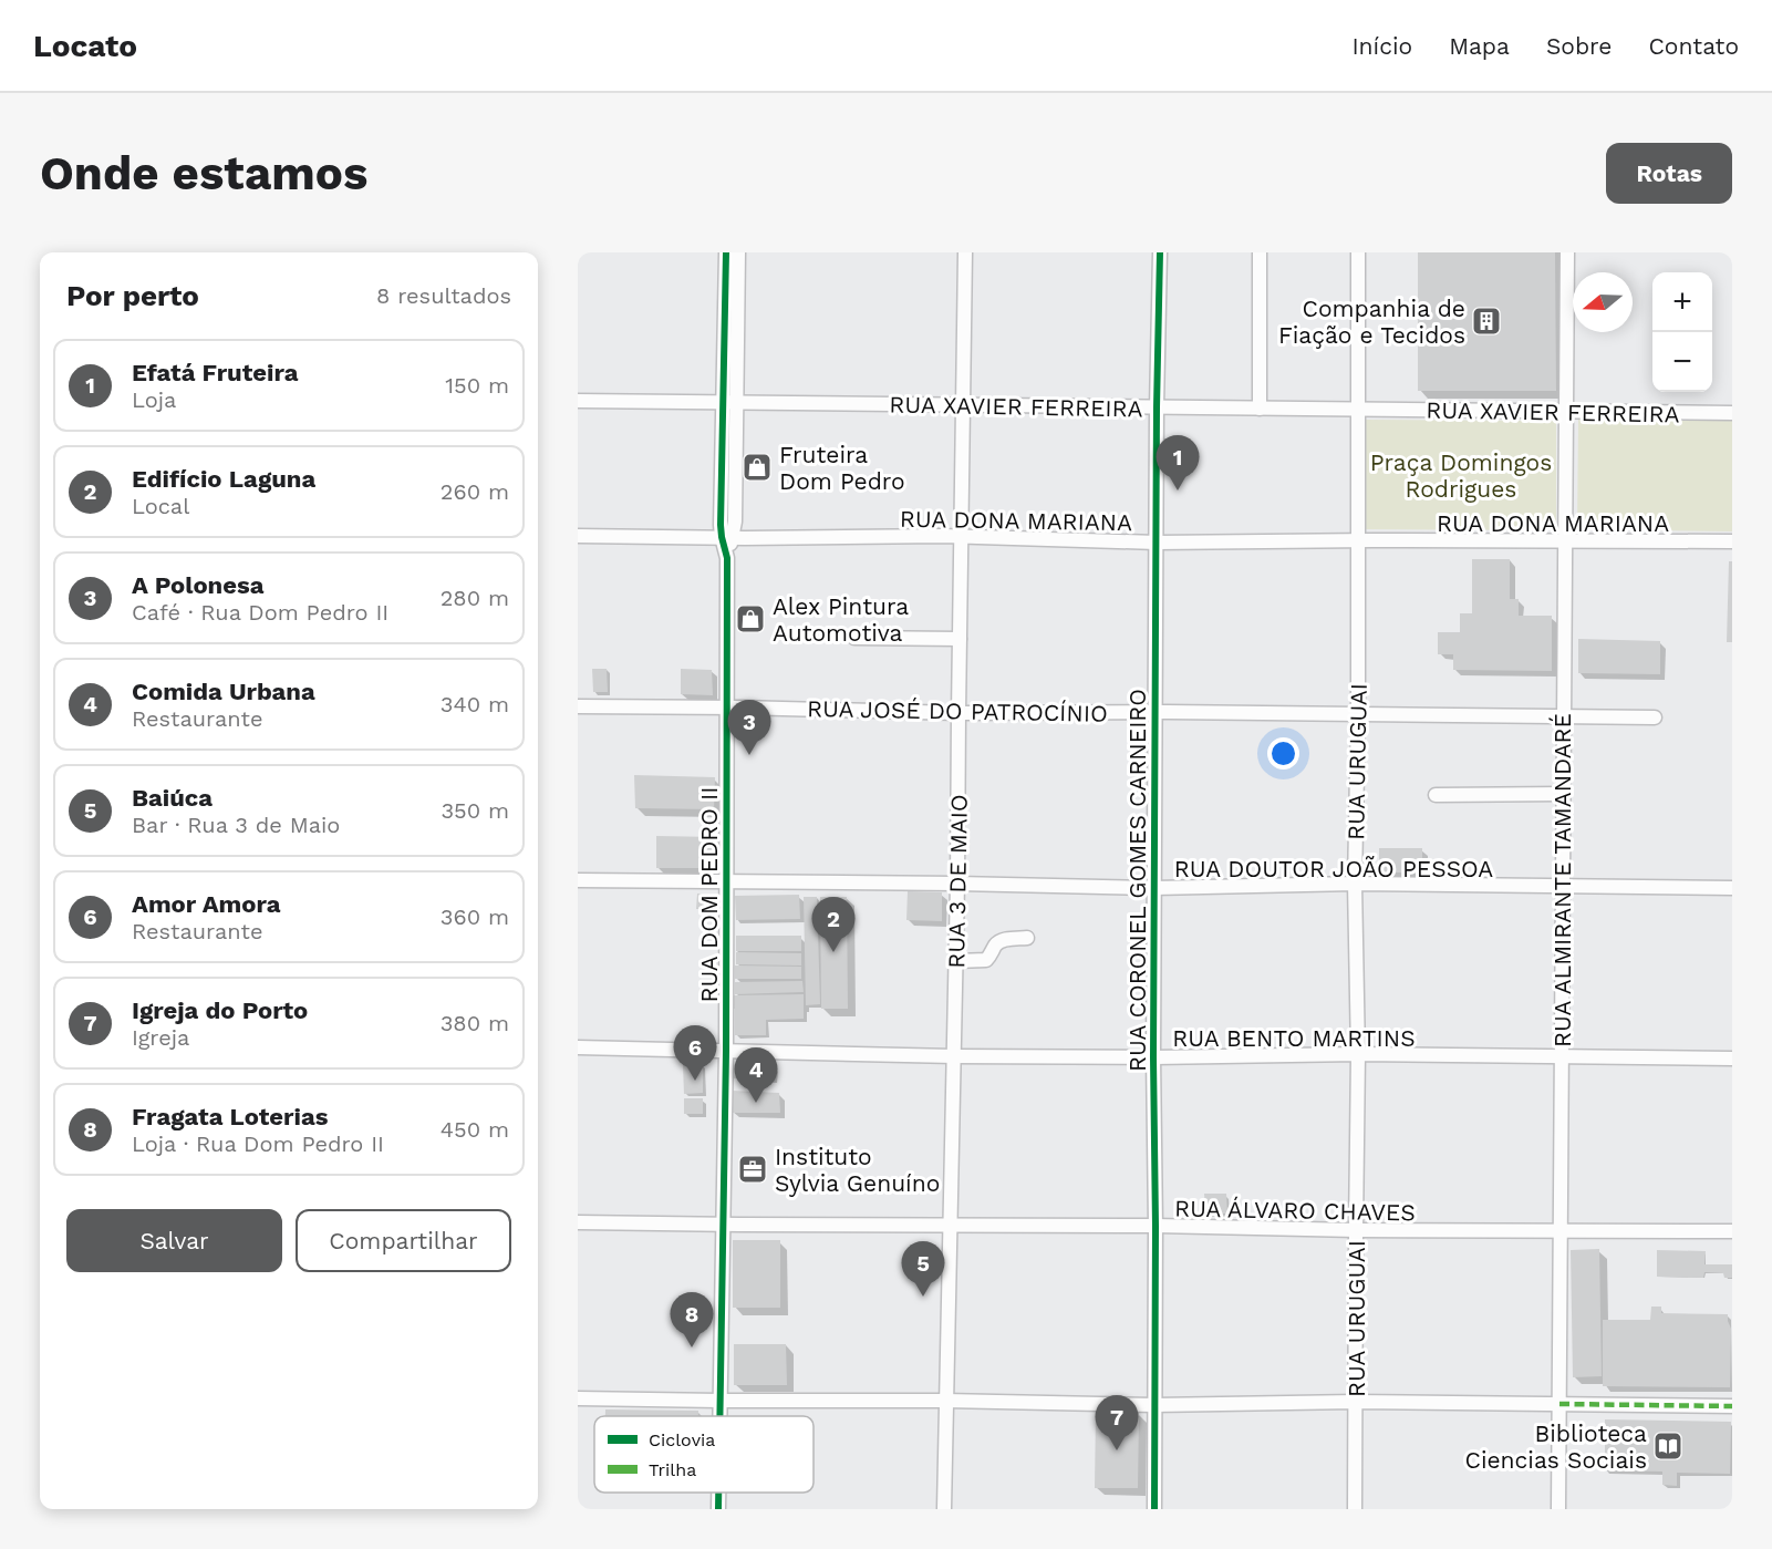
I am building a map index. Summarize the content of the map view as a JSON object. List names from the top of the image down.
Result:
{
  "streets": {
    "street": [
      "RUA XAVIER FERREIRA",
      "RUA DONA MARIANA",
      "RUA JOSÉ DO PATROCÍNIO",
      "RUA URUGUAI",
      "RUA DOUTOR JOÃO PESSOA",
      "RUA CORONEL GOMES CARNEIRO",
      "RUA ALMIRANTE TAMANDARÉ",
      "RUA 3 DE MAIO",
      "RUA DOM PEDRO II",
      "RUA BENTO MARTINS",
      "RUA ÁLVARO CHAVES"
    ]
  },
  "crossings": [
    ["RUA XAVIER FERREIRA", "RUA URUGUAI"],
    ["RUA XAVIER FERREIRA", "RUA CORONEL GOMES CARNEIRO"],
    ["RUA XAVIER FERREIRA", "RUA ALMIRANTE TAMANDARÉ"],
    ["RUA XAVIER FERREIRA", "RUA 3 DE MAIO"],
    ["RUA XAVIER FERREIRA", "RUA DOM PEDRO II"],
    ["RUA DONA MARIANA", "RUA URUGUAI"],
    ["RUA DONA MARIANA", "RUA CORONEL GOMES CARNEIRO"],
    ["RUA DONA MARIANA", "RUA ALMIRANTE TAMANDARÉ"],
    ["RUA DONA MARIANA", "RUA 3 DE MAIO"],
    ["RUA DONA MARIANA", "RUA DOM PEDRO II"],
    ["RUA JOSÉ DO PATROCÍNIO", "RUA URUGUAI"],
    ["RUA JOSÉ DO PATROCÍNIO", "RUA CORONEL GOMES CARNEIRO"],
    ["RUA JOSÉ DO PATROCÍNIO", "RUA ALMIRANTE TAMANDARÉ"],
    ["RUA JOSÉ DO PATROCÍNIO", "RUA 3 DE MAIO"],
    ["RUA JOSÉ DO PATROCÍNIO", "RUA DOM PEDRO II"],
    ["RUA URUGUAI", "RUA DOUTOR JOÃO PESSOA"],
    ["RUA URUGUAI", "RUA BENTO MARTINS"],
    ["RUA URUGUAI", "RUA ÁLVARO CHAVES"],
    ["RUA DOUTOR JOÃO PESSOA", "RUA CORONEL GOMES CARNEIRO"],
    ["RUA DOUTOR JOÃO PESSOA", "RUA ALMIRANTE TAMANDARÉ"],
    ["RUA DOUTOR JOÃO PESSOA", "RUA 3 DE MAIO"],
    ["RUA DOUTOR JOÃO PESSOA", "RUA DOM PEDRO II"],
    ["RUA CORONEL GOMES CARNEIRO", "RUA BENTO MARTINS"],
    ["RUA CORONEL GOMES CARNEIRO", "RUA ÁLVARO CHAVES"],
    ["RUA ALMIRANTE TAMANDARÉ", "RUA BENTO MARTINS"],
    ["RUA ALMIRANTE TAMANDARÉ", "RUA ÁLVARO CHAVES"],
    ["RUA 3 DE MAIO", "RUA BENTO MARTINS"],
    ["RUA 3 DE MAIO", "RUA ÁLVARO CHAVES"],
    ["RUA DOM PEDRO II", "RUA BENTO MARTINS"],
    ["RUA DOM PEDRO II", "RUA ÁLVARO CHAVES"]
  ],
  "parks": ["Praça Domingos Rodrigues"],
  "places": {
    "building": ["Companhia de Fiação e Tecidos"],
    "shop": ["Fruteira Dom Pedro", "Alex Pintura Automotiva"],
    "office": ["Instituto Sylvia Genuíno"],
    "library": ["Biblioteca Ciencias Sociais"]
  },
  "legend": ["Ciclovia", "Trilha"],
  "north": "left",
  "page": {
    "header": "Locato",
    "nav": [
      "Início",
      "Mapa",
      "Sobre",
      "Contato"
    ],
    "buttons": [
      "Rotas",
      ["Salvar", "Compartilhar"]
    ],
    "title": "Onde estamos",
    "heading": ["Por perto", "8 resultados"],
    "map_buttons": ["+", "−"],
    "list": [
      {
        "mark": "1",
        "name": "Efatá Fruteira",
        "note": "Loja",
        "value": "150 m"
      },
      {
        "mark": "2",
        "name": "Edifício Laguna",
        "note": "Local",
        "value": "260 m"
      },
      {
        "mark": "3",
        "name": "A Polonesa",
        "note": "Café · Rua Dom Pedro II",
        "value": "280 m"
      },
      {
        "mark": "4",
        "name": "Comida Urbana",
        "note": "Restaurante",
        "value": "340 m"
      },
      {
        "mark": "5",
        "name": "Baiúca",
        "note": "Bar · Rua 3 de Maio",
        "value": "350 m"
      },
      {
        "mark": "6",
        "name": "Amor Amora",
        "note": "Restaurante",
        "value": "360 m"
      },
      {
        "mark": "7",
        "name": "Igreja do Porto",
        "note": "Igreja",
        "value": "380 m"
      },
      {
        "mark": "8",
        "name": "Fragata Loterias",
        "note": "Loja · Rua Dom Pedro II",
        "value": "450 m"
      }
    ],
    "pins": [
      "1",
      "3",
      "2",
      "6",
      "4",
      "5",
      "8",
      "7"
    ]
  }
}
